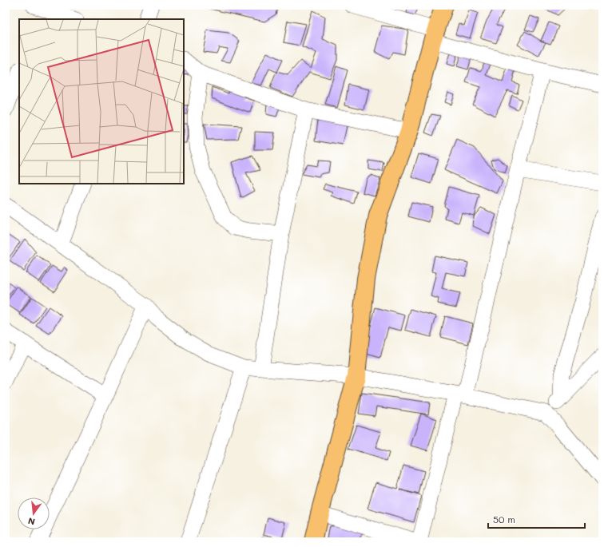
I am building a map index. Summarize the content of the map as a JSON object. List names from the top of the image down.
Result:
{
  "scale_bar": "50 m",
  "north": "bottom"
}
